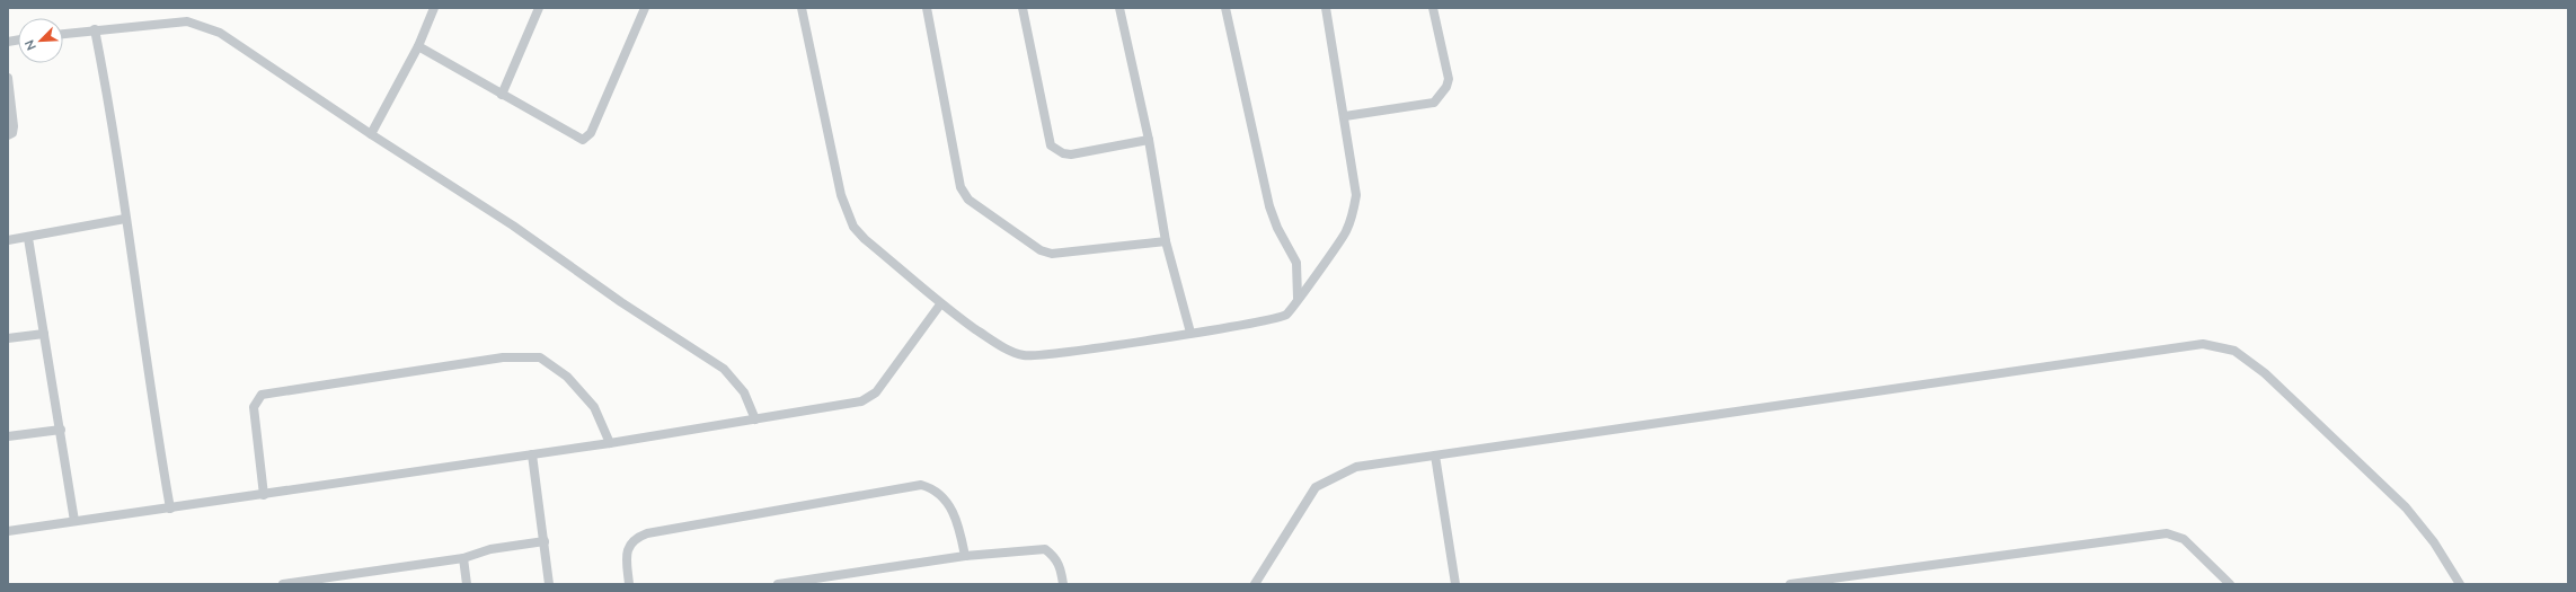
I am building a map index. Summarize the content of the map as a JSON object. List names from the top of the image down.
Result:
{
  "north": "bottom left"
}
